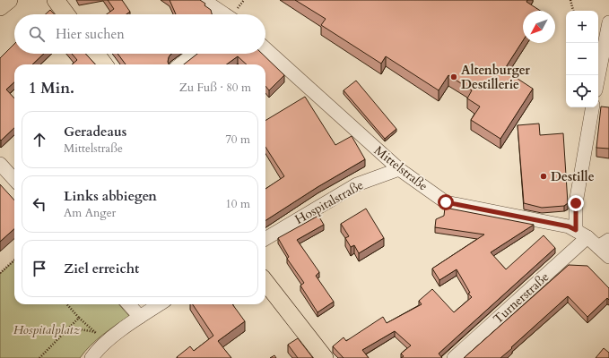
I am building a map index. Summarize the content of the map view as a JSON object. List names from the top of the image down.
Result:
{
  "streets": {
    "street": ["Mittelstraße", "Hospitalstraße", "Turnerstraße"]
  },
  "crossings": [
    ["Mittelstraße", "Hospitalstraße"],
    ["Mittelstraße", "Turnerstraße"]
  ],
  "parks": ["Hospitalplatz"],
  "places": ["Altenburger Destillerie", "Destille"],
  "north": "bottom left",
  "page": {
    "map_buttons": ["+", "−"],
    "search": "Hier suchen",
    "heading": ["1 Min.", "Zu Fuß · 80 m"],
    "list": [
      ["Geradeaus", "Mittelstraße", "70 m"],
      ["Links abbiegen", "Am Anger", "10 m"],
      "Ziel erreicht"
    ]
  }
}
